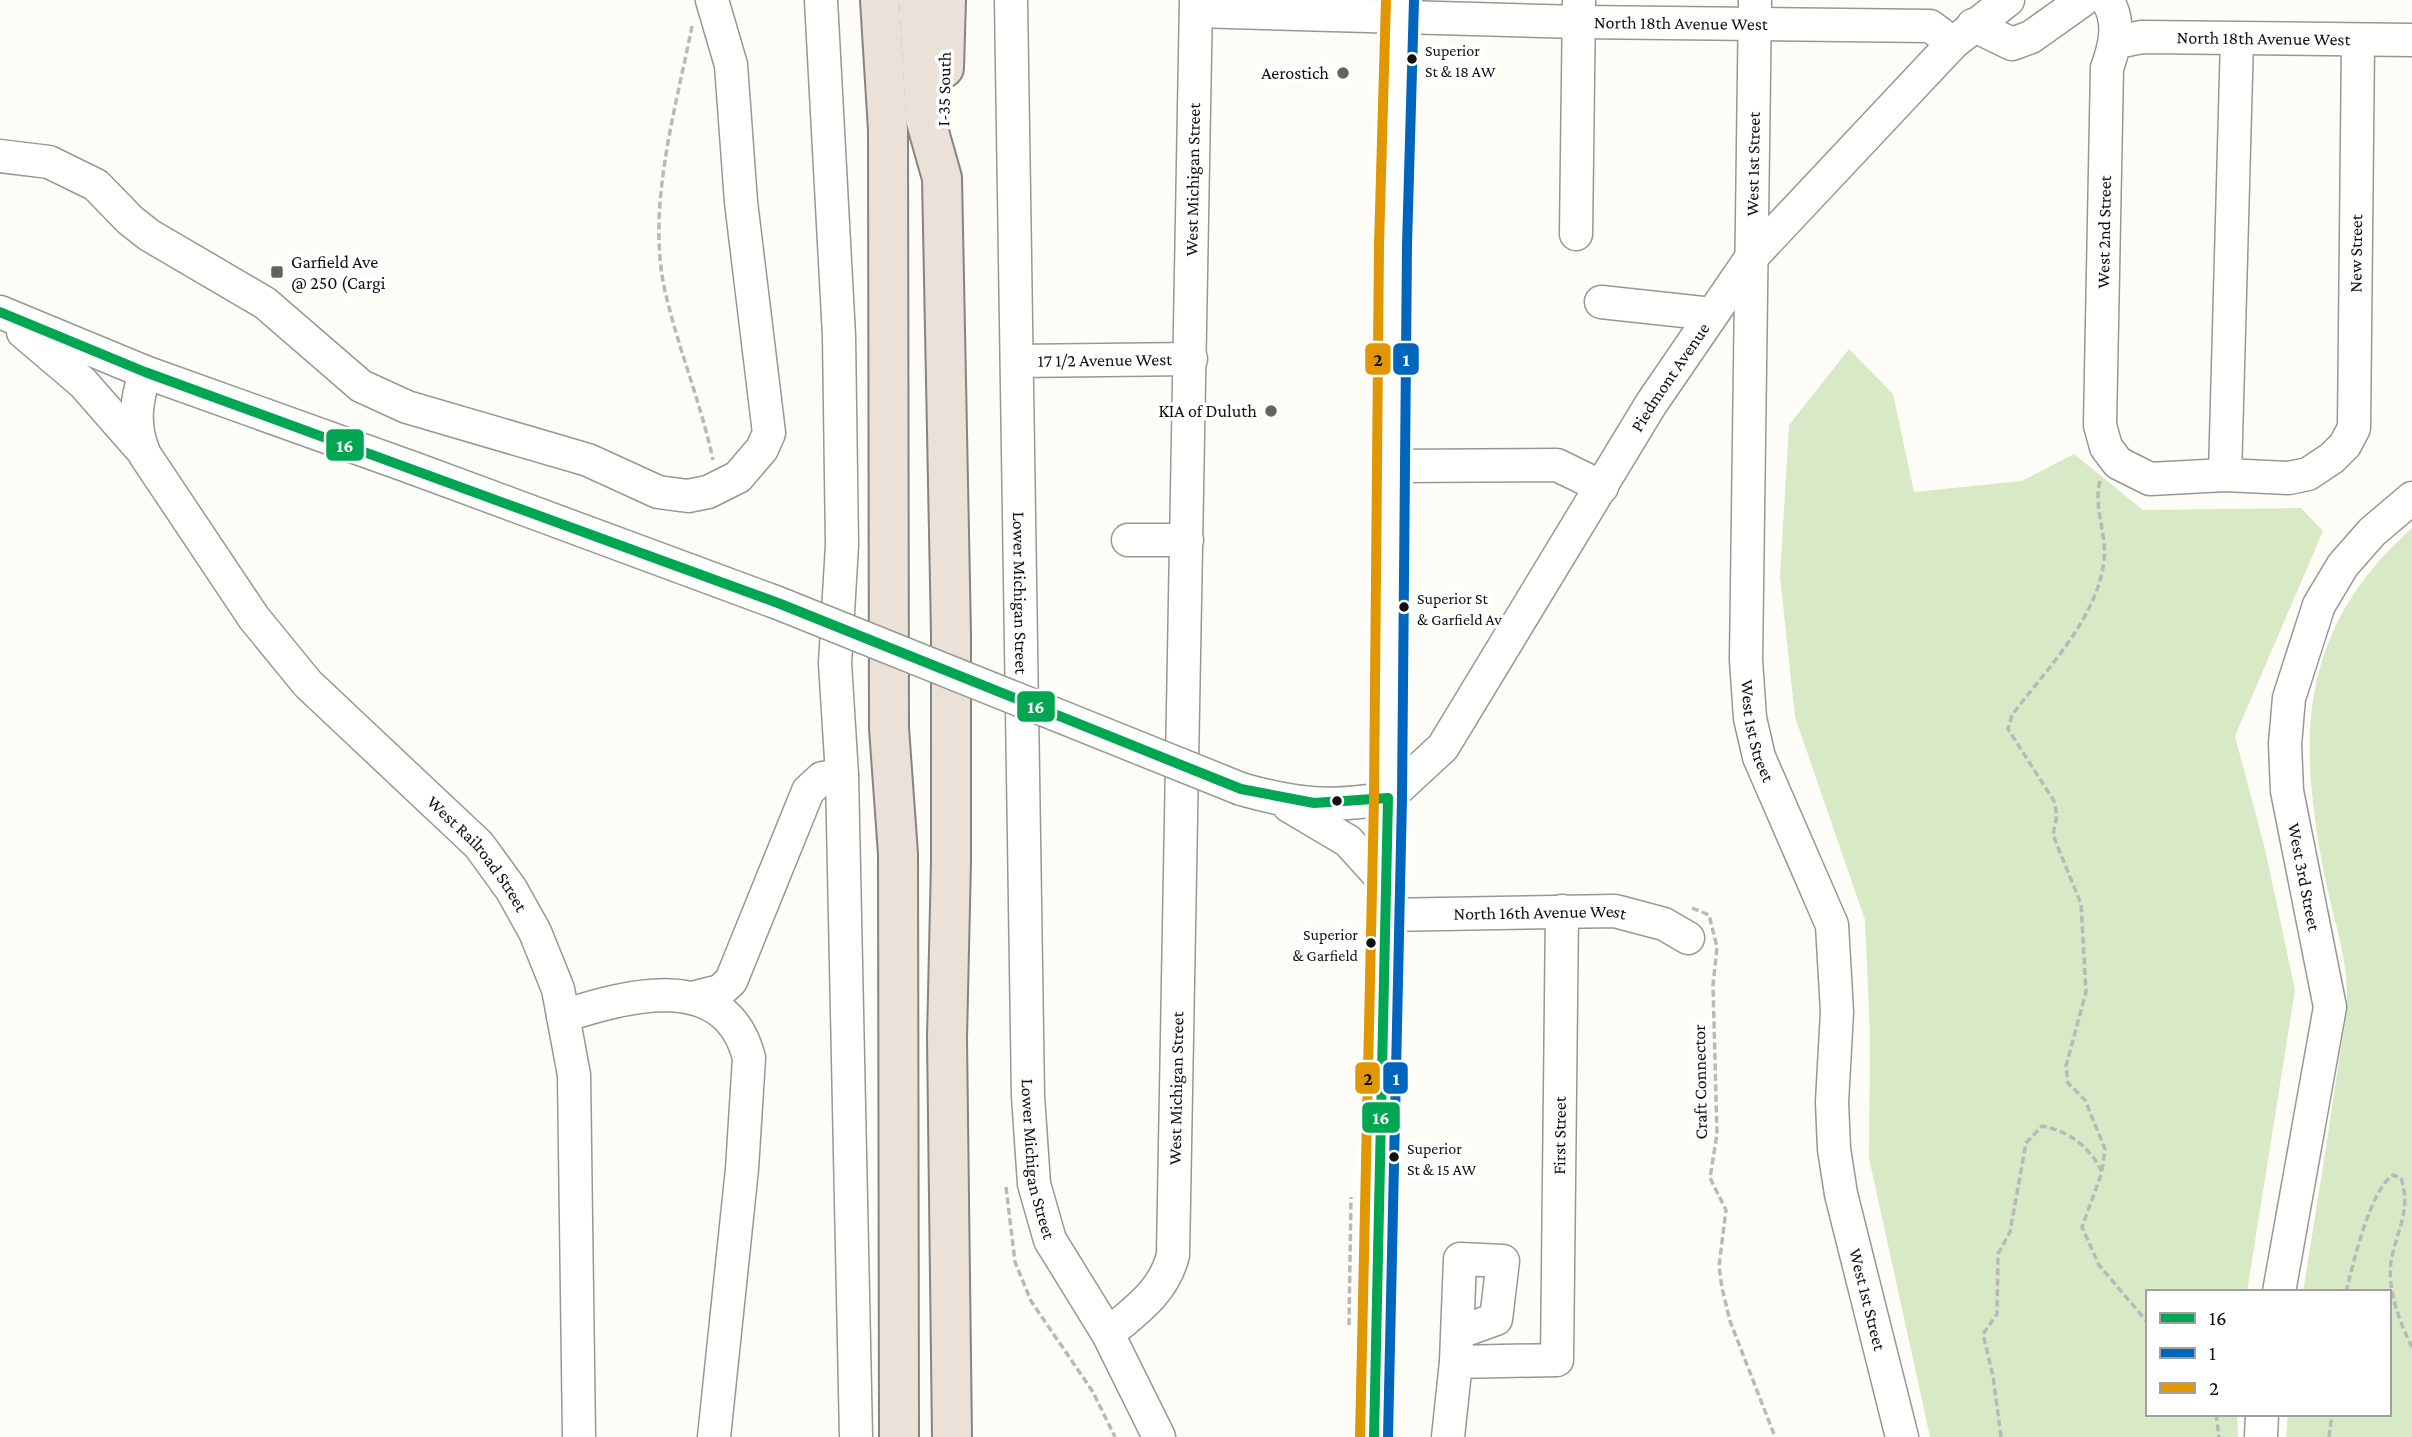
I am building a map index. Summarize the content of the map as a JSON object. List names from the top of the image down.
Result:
{
  "streets": {
    "highway": ["I-35 South"],
    "street": [
      "North 18th Avenue West",
      "West 1st Street",
      "West Michigan Street",
      "West 2nd Street",
      "New Street",
      "17 1/2 Avenue West",
      "Piedmont Avenue",
      "Lower Michigan Street",
      "West Railroad Street",
      "West 3rd Street",
      "North 16th Avenue West",
      "First Street"
    ],
    "path": ["Craft Connector"]
  },
  "crossings": [
    ["North 18th Avenue West", "West 1st Street"],
    ["North 18th Avenue West", "West Michigan Street"],
    ["North 18th Avenue West", "West 2nd Street"],
    ["North 18th Avenue West", "New Street"],
    ["North 18th Avenue West", "Piedmont Avenue"],
    ["West 1st Street", "Piedmont Avenue"],
    ["West Michigan Street", "17 1/2 Avenue West"],
    ["West Michigan Street", "Lower Michigan Street"],
    ["17 1/2 Avenue West", "Lower Michigan Street"],
    ["North 16th Avenue West", "First Street"]
  ],
  "places": {
    "other": [
      "Superior St & 18 AW",
      "Aerostich",
      "KIA of Duluth",
      "Superior St & Garfield Av",
      "Superior & Garfield",
      "Superior St & 15 AW"
    ],
    "transit": ["Garfield Ave @ 250 (Cargi"]
  },
  "lines": ["transit line 1", "transit line 2", "transit line 16"],
  "legend": ["16", "1", "2"]
}
